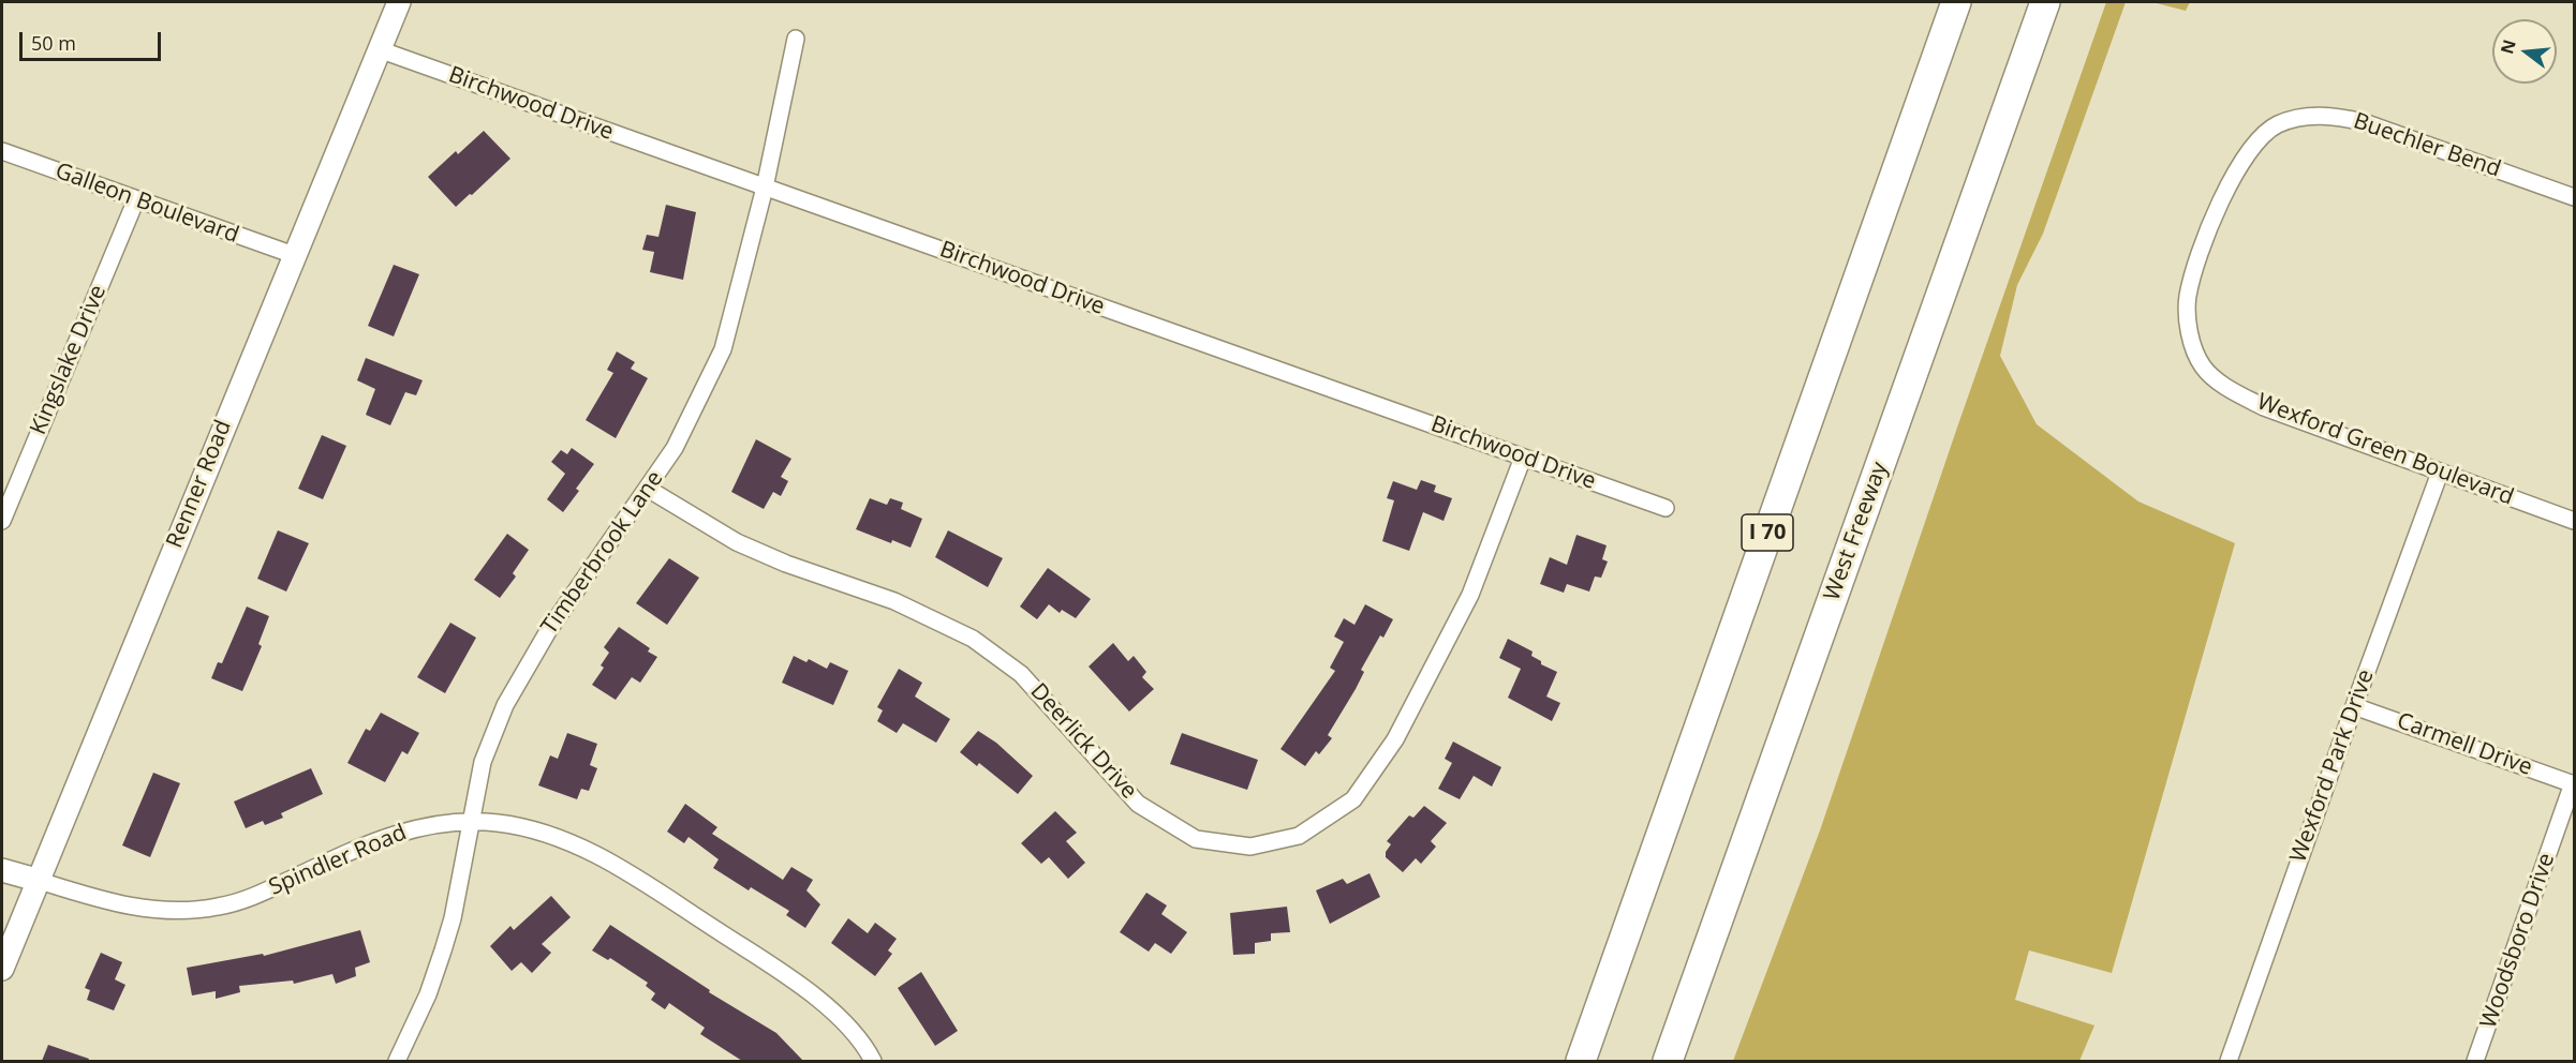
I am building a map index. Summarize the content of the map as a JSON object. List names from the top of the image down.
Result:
{
  "streets": {
    "highway": ["West Freeway", "I 70"],
    "main road": ["Renner Road", "Spindler Road"],
    "street": [
      "Birchwood Drive",
      "Buechler Bend",
      "Galleon Boulevard",
      "Kingslake Drive",
      "Wexford Green Boulevard",
      "Timberbrook Lane",
      "Deerlick Drive",
      "Carmell Drive",
      "Wexford Park Drive",
      "Woodsboro Drive"
    ]
  },
  "crossings": [
    ["Birchwood Drive", "Renner Road"],
    ["Birchwood Drive", "Timberbrook Lane"],
    ["Birchwood Drive", "Deerlick Drive"],
    ["Buechler Bend", "Wexford Green Boulevard"],
    ["Galleon Boulevard", "Kingslake Drive"],
    ["Galleon Boulevard", "Renner Road"],
    ["Wexford Green Boulevard", "Wexford Park Drive"],
    ["Renner Road", "Spindler Road"],
    ["Timberbrook Lane", "Deerlick Drive"],
    ["Timberbrook Lane", "Spindler Road"],
    ["Carmell Drive", "Wexford Park Drive"],
    ["Carmell Drive", "Woodsboro Drive"]
  ],
  "scale_bar": "50 m",
  "north": "left"
}
